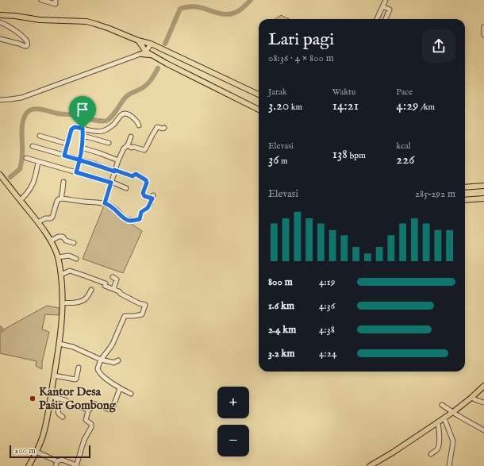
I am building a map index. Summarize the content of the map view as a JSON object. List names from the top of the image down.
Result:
{
  "places": ["Kantor Desa Pasir Gombong"],
  "scale_bar": "200 m",
  "page": {
    "heading": ["Lari pagi", "08:36 · 4 × 800 m"],
    "stats": [
      ["Jarak", "3.20 km"],
      ["Waktu", "14:21"],
      ["Pace", "4:29 /km"],
      ["Elevasi", "36 m"],
      ["138 bpm"],
      ["kcal", "226"]
    ],
    "chart": ["Elevasi", "285–292 m"],
    "list": [
      {
        "name": "800 m",
        "note": "4:19"
      },
      {
        "name": "1.6 km",
        "note": "4:36"
      },
      {
        "name": "2.4 km",
        "note": "4:38"
      },
      {
        "name": "3.2 km",
        "note": "4:24"
      }
    ],
    "map_buttons": ["+", "−"],
    "scale": "200 m"
  }
}
